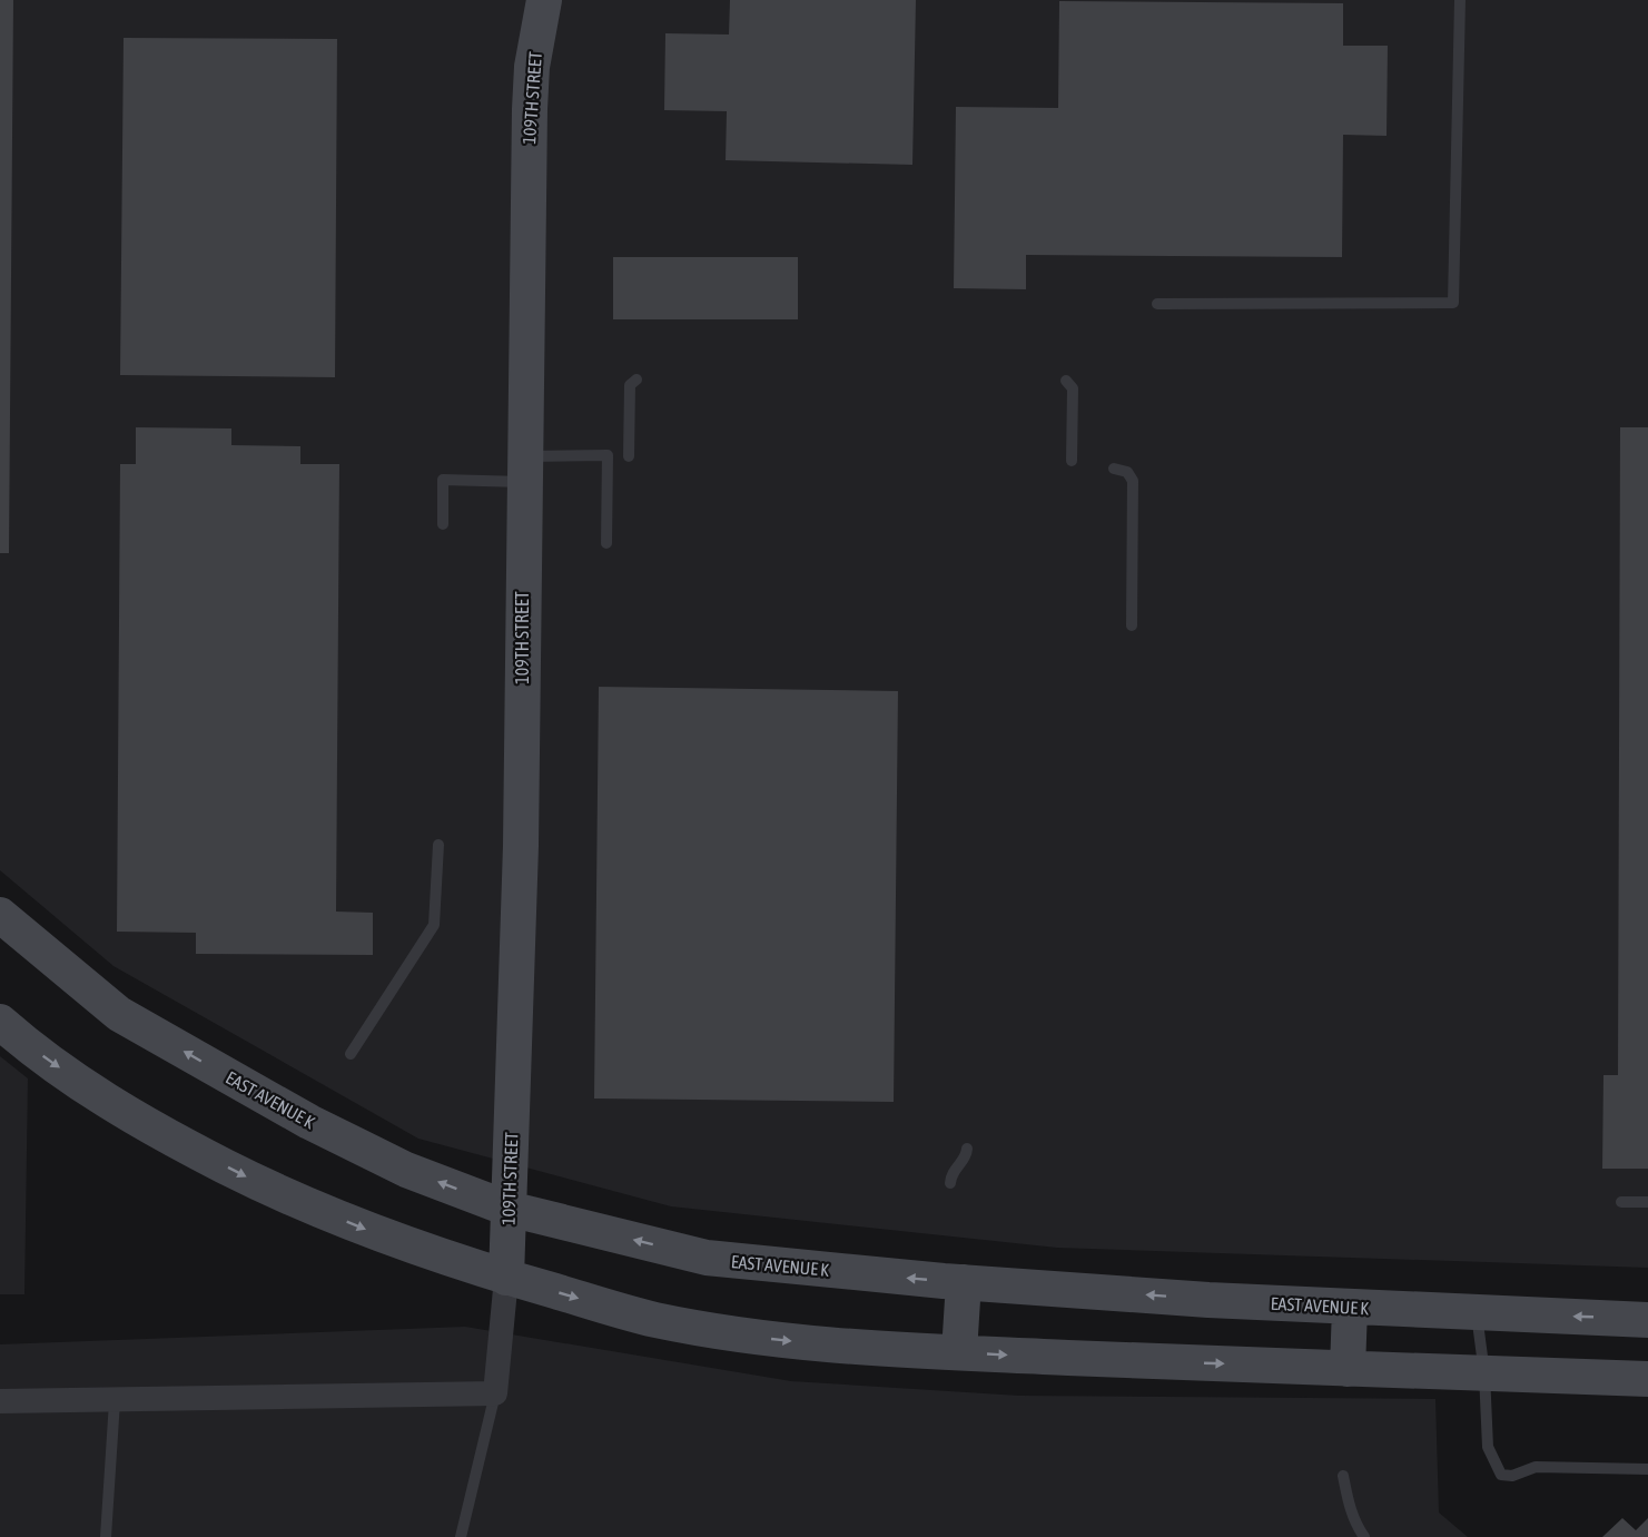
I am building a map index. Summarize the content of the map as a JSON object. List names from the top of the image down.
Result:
{
  "streets": {
    "street": ["109TH STREET", "EAST AVENUE K"]
  },
  "crossings": [
    ["109TH STREET", "EAST AVENUE K"]
  ]
}
